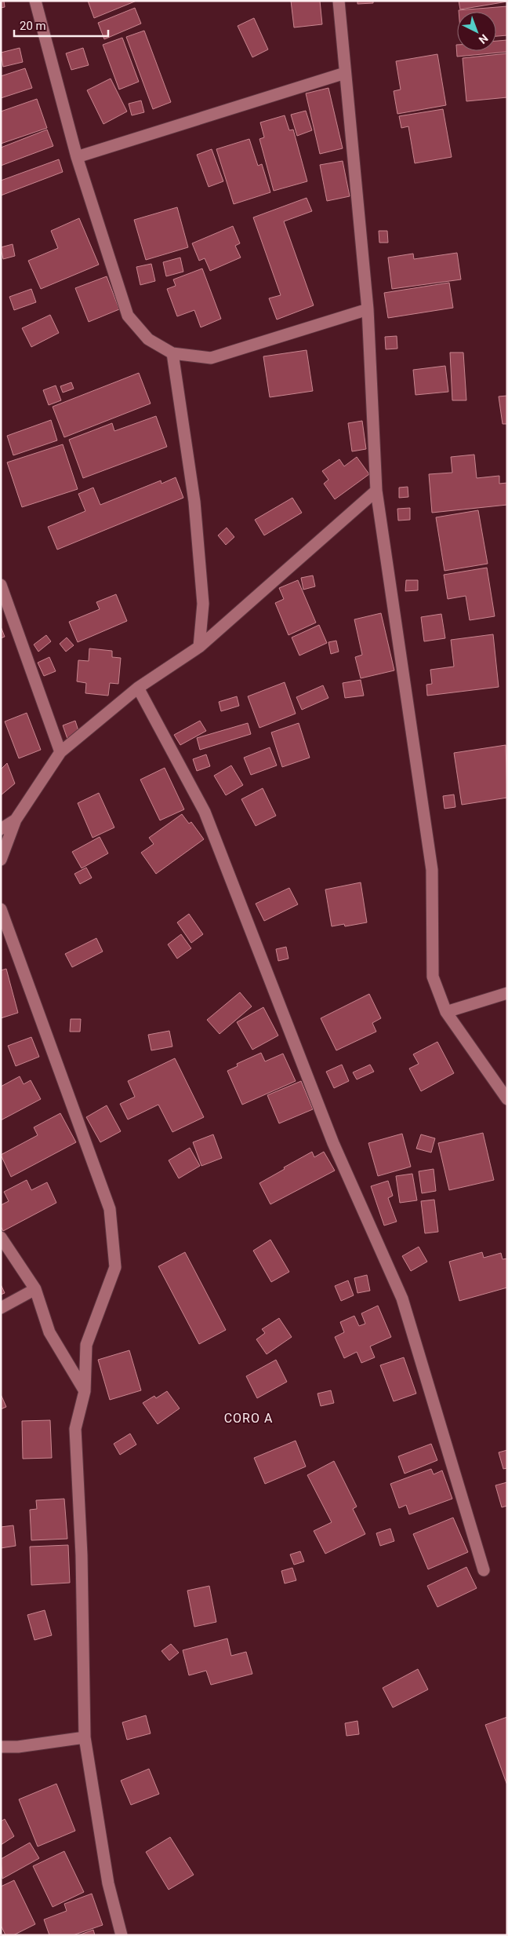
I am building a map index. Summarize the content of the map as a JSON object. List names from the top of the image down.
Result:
{
  "districts": ["CORO A"],
  "scale_bar": "20 m",
  "north": "bottom right"
}
